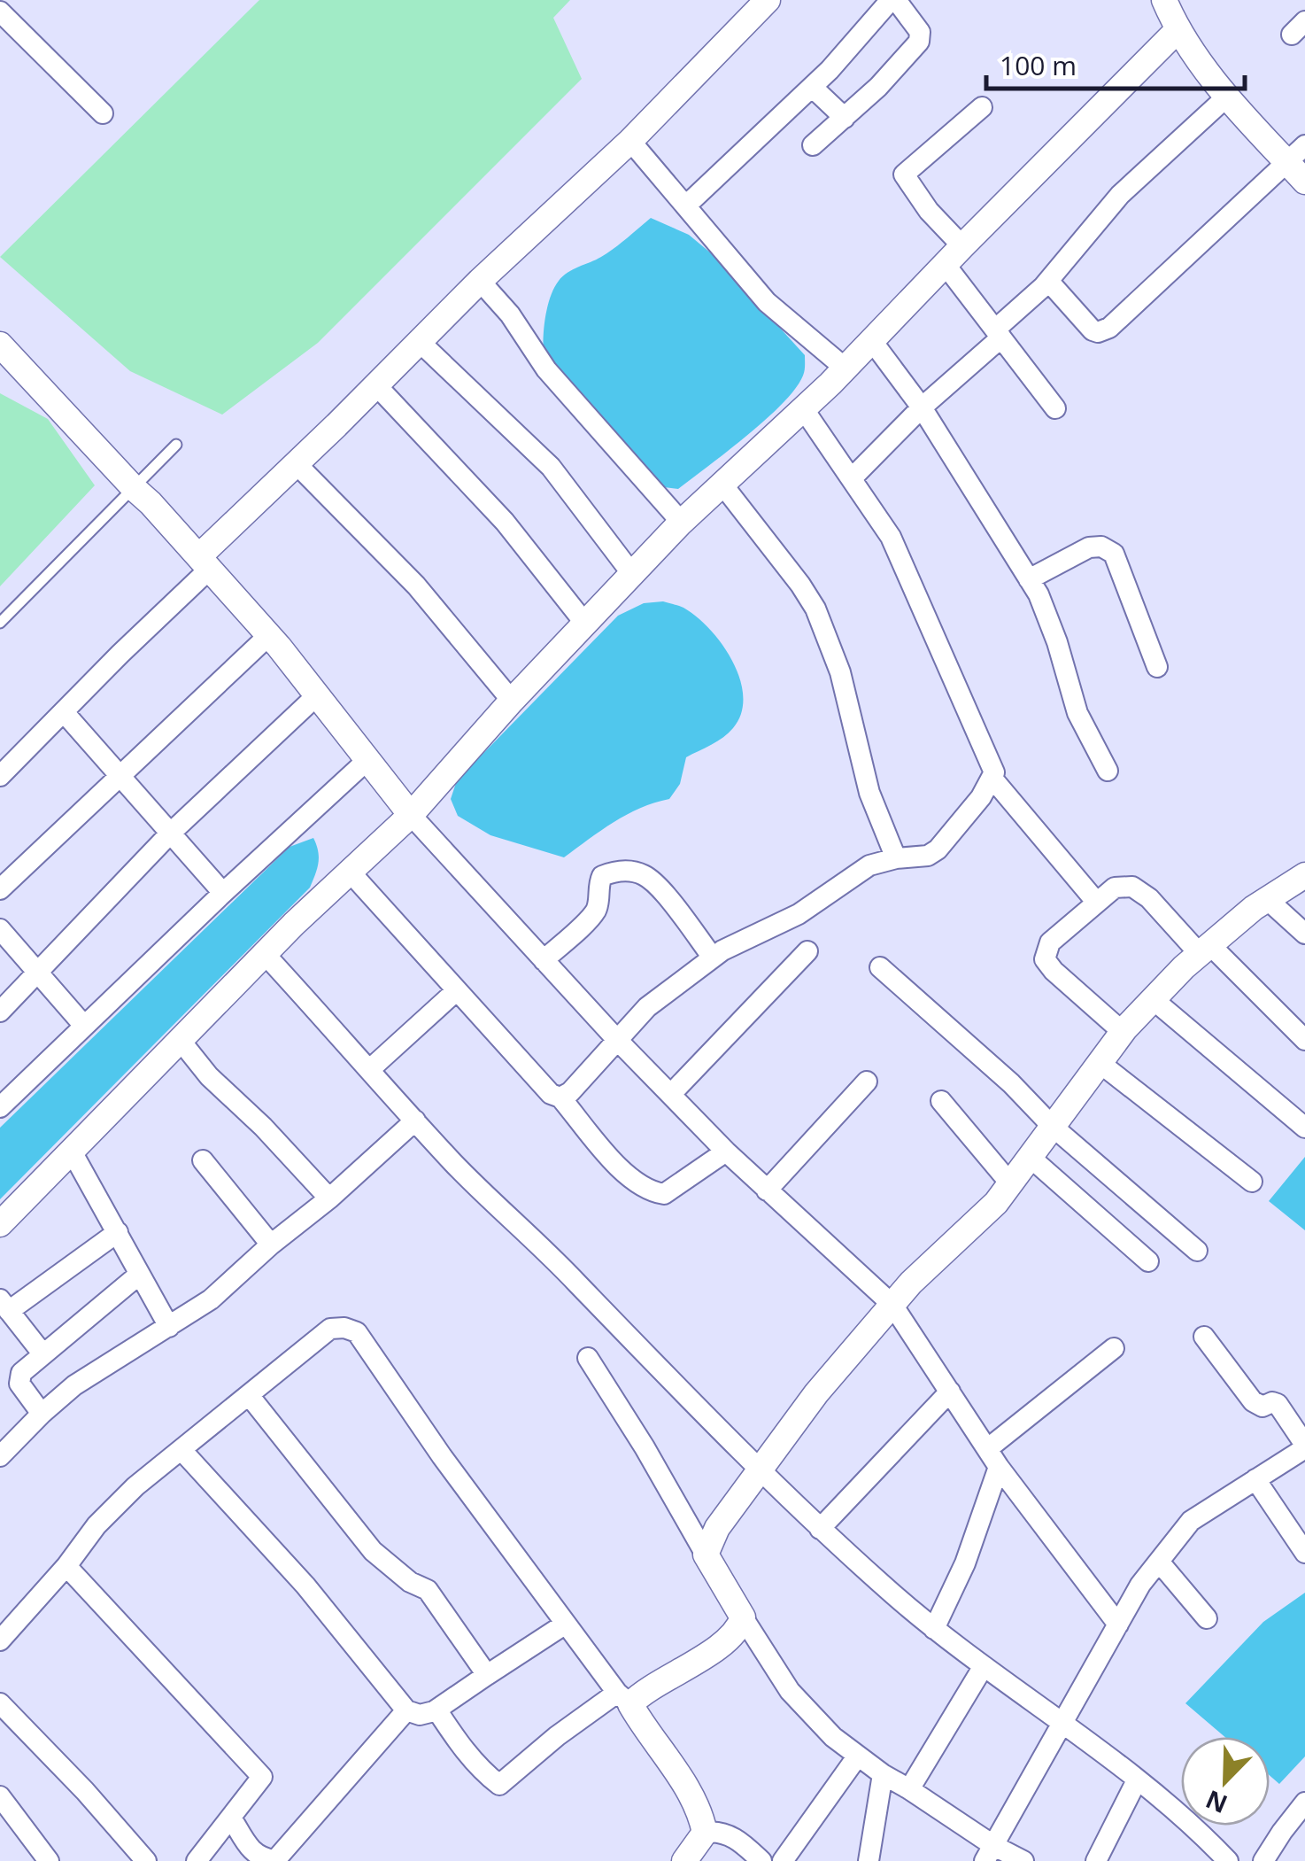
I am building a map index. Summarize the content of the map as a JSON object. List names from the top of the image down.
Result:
{
  "scale_bar": "100 m",
  "north": "bottom left"
}
